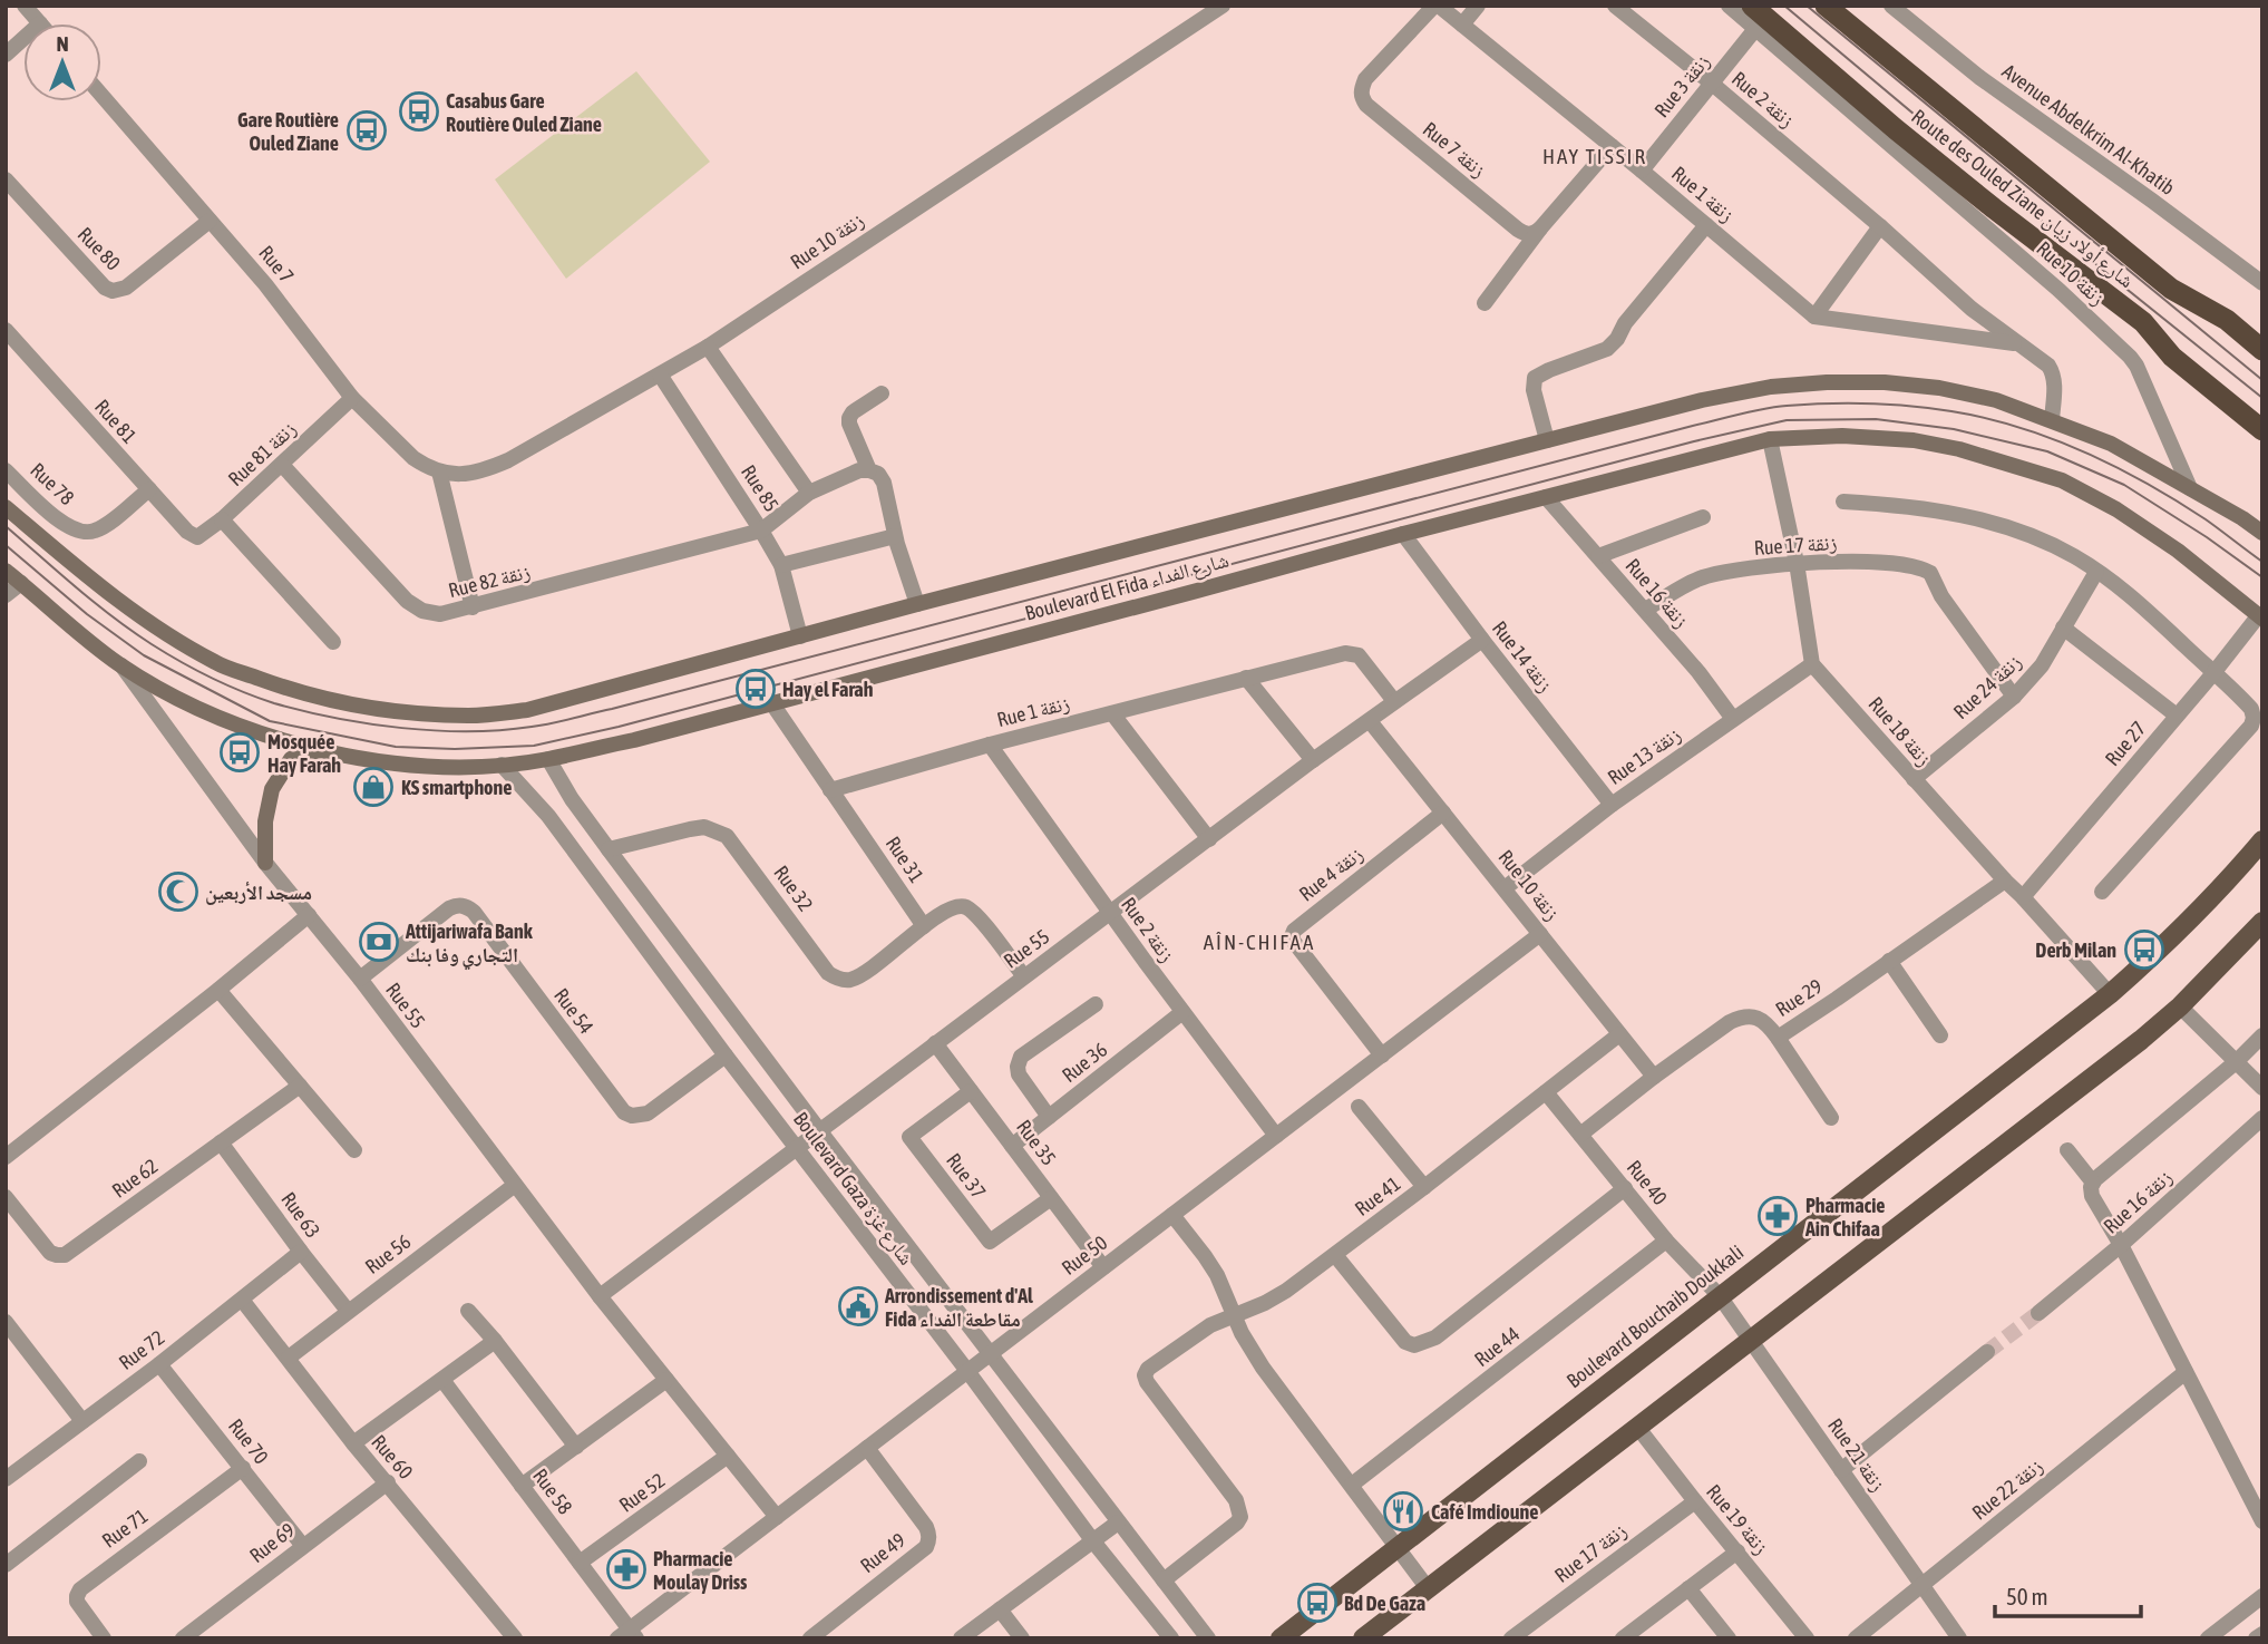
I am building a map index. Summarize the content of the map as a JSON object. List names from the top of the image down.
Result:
{
  "streets": {
    "highway": ["Route des Ouled Ziane شارع أولاد زيان"],
    "main road": ["Boulevard El Fida شارع الفداء", "Boulevard Bouchaib Doukkali"],
    "street": [
      "Rue 3 زنقة",
      "Rue 2 زنقة",
      "Avenue Abdelkrim Al-Khatib",
      "Rue 7 زنقة",
      "Rue 1 زنقة",
      "Rue 10 زنقة",
      "Rue 80",
      "Rue 7",
      "Rue 81",
      "Rue 81 زنقة",
      "Rue 78",
      "Rue 85",
      "Rue 17 زنقة",
      "Rue 82 زنقة",
      "Rue 16 زنقة",
      "Rue 14 زنقة",
      "Rue 24 زنقة",
      "Rue 18 زنقة",
      "Rue 27",
      "Rue 13 زنقة",
      "Rue 31",
      "Rue 4 زنقة",
      "Rue 32",
      "Rue 55",
      "Rue 29",
      "Rue 54",
      "Rue 36",
      "Rue 35",
      "Rue 37",
      "Rue 62",
      "Rue 40",
      "Boulevard Gaza شارع غزة",
      "Rue 41",
      "Rue 63",
      "Rue 56",
      "Rue 50",
      "Rue 44",
      "Rue 72",
      "Rue 70",
      "Rue 21 زنقة",
      "Rue 60",
      "Rue 22 زنقة",
      "Rue 58",
      "Rue 52",
      "Rue 19 زنقة",
      "Rue 71",
      "Rue 69",
      "Rue 49"
    ]
  },
  "crossings": [
    ["Rue 3 زنقة", "Rue 2 زنقة"],
    ["Rue 3 زنقة", "Rue 1 زنقة"],
    ["Rue 3 زنقة", "Rue 10 زنقة"],
    ["Rue 2 زنقة", "Rue 1 زنقة"],
    ["Rue 2 زنقة", "Boulevard El Fida شارع الفداء"],
    ["Rue 2 زنقة", "Rue 55"],
    ["Rue 2 زنقة", "Rue 36"],
    ["Rue 2 زنقة", "Rue 50"],
    ["Rue 7 زنقة", "Rue 1 زنقة"],
    ["Rue 1 زنقة", "Rue 31"],
    ["Rue 1 زنقة", "Rue 55"],
    ["Rue 10 زنقة", "Rue 7"],
    ["Rue 10 زنقة", "Rue 85"],
    ["Rue 10 زنقة", "Boulevard El Fida شارع الفداء"],
    ["Rue 10 زنقة", "Rue 13 زنقة"],
    ["Rue 10 زنقة", "Rue 4 زنقة"],
    ["Rue 10 زنقة", "Rue 55"],
    ["Rue 10 زنقة", "Rue 29"],
    ["Rue 10 زنقة", "Rue 41"],
    ["Rue 10 زنقة", "Rue 50"],
    ["Rue 80", "Rue 7"],
    ["Rue 7", "Rue 81 زنقة"],
    ["Rue 81", "Rue 81 زنقة"],
    ["Rue 81", "Rue 78"],
    ["Rue 81 زنقة", "Rue 82 زنقة"],
    ["Rue 85", "Rue 82 زنقة"],
    ["Rue 85", "Boulevard El Fida شارع الفداء"],
    ["Rue 17 زنقة", "Rue 16 زنقة"],
    ["Rue 17 زنقة", "Rue 24 زنقة"],
    ["Rue 17 زنقة", "Rue 19 زنقة"],
    ["Boulevard El Fida شارع الفداء", "Rue 16 زنقة"],
    ["Boulevard El Fida شارع الفداء", "Rue 14 زنقة"],
    ["Boulevard El Fida شارع الفداء", "Rue 27"],
    ["Boulevard El Fida شارع الفداء", "Rue 31"],
    ["Boulevard El Fida شارع الفداء", "Rue 55"],
    ["Boulevard El Fida شارع الفداء", "Boulevard Gaza شارع غزة"],
    ["Rue 16 زنقة", "Rue 13 زنقة"],
    ["Rue 14 زنقة", "Rue 13 زنقة"],
    ["Rue 14 زنقة", "Rue 55"],
    ["Rue 24 زنقة", "Rue 18 زنقة"],
    ["Rue 18 زنقة", "Rue 27"],
    ["Rue 18 زنقة", "Rue 13 زنقة"],
    ["Rue 18 زنقة", "Rue 29"],
    ["Rue 18 زنقة", "Boulevard Bouchaib Doukkali"],
    ["Rue 31", "Rue 32"],
    ["Rue 4 زنقة", "Rue 50"],
    ["Rue 32", "Boulevard Gaza شارع غزة"],
    ["Rue 55", "Rue 54"],
    ["Rue 55", "Rue 35"],
    ["Rue 55", "Boulevard Gaza شارع غزة"],
    ["Rue 55", "Rue 56"],
    ["Rue 55", "Rue 50"],
    ["Rue 55", "Rue 52"],
    ["Rue 29", "Rue 40"],
    ["Rue 54", "Boulevard Gaza شارع غزة"],
    ["Rue 36", "Rue 35"],
    ["Rue 35", "Rue 37"],
    ["Rue 35", "Rue 50"],
    ["Rue 62", "Rue 63"],
    ["Rue 40", "Rue 41"],
    ["Rue 40", "Boulevard Bouchaib Doukkali"],
    ["Rue 40", "Rue 44"],
    ["Rue 40", "Rue 21 زنقة"],
    ["Boulevard Gaza شارع غزة", "Rue 41"],
    ["Boulevard Gaza شارع غزة", "Rue 50"],
    ["Rue 63", "Rue 56"],
    ["Rue 63", "Rue 72"],
    ["Rue 56", "Rue 60"],
    ["Rue 50", "Rue 58"],
    ["Rue 50", "Rue 49"],
    ["Boulevard Bouchaib Doukkali", "Rue 21 زنقة"],
    ["Rue 72", "Rue 70"],
    ["Rue 72", "Rue 60"],
    ["Rue 70", "Rue 71"],
    ["Rue 70", "Rue 69"],
    ["Rue 21 زنقة", "Rue 22 زنقة"],
    ["Rue 60", "Rue 69"],
    ["Rue 58", "Rue 52"]
  ],
  "districts": ["HAY TISSIR", "AÎN-CHIFAA"],
  "places": {
    "bus stop": [
      "Casabus Gare Routière Ouled Ziane",
      "Gare Routière Ouled Ziane",
      "Hay el Farah",
      "Mosquée Hay Farah",
      "Derb Milan",
      "Bd De Gaza"
    ],
    "shop": ["KS smartphone"],
    "mosque": ["مسجد الأربعين"],
    "bank": ["Attijariwafa Bank التجاري وفا بنك"],
    "pharmacy": ["Pharmacie Ain Chifaa", "Pharmacie Moulay Driss"],
    "public building": ["Arrondissement d'Al Fida مقاطعة الفداء"],
    "restaurant": ["Café Imdioune"]
  },
  "scale_bar": "50 m",
  "north": "top"
}
